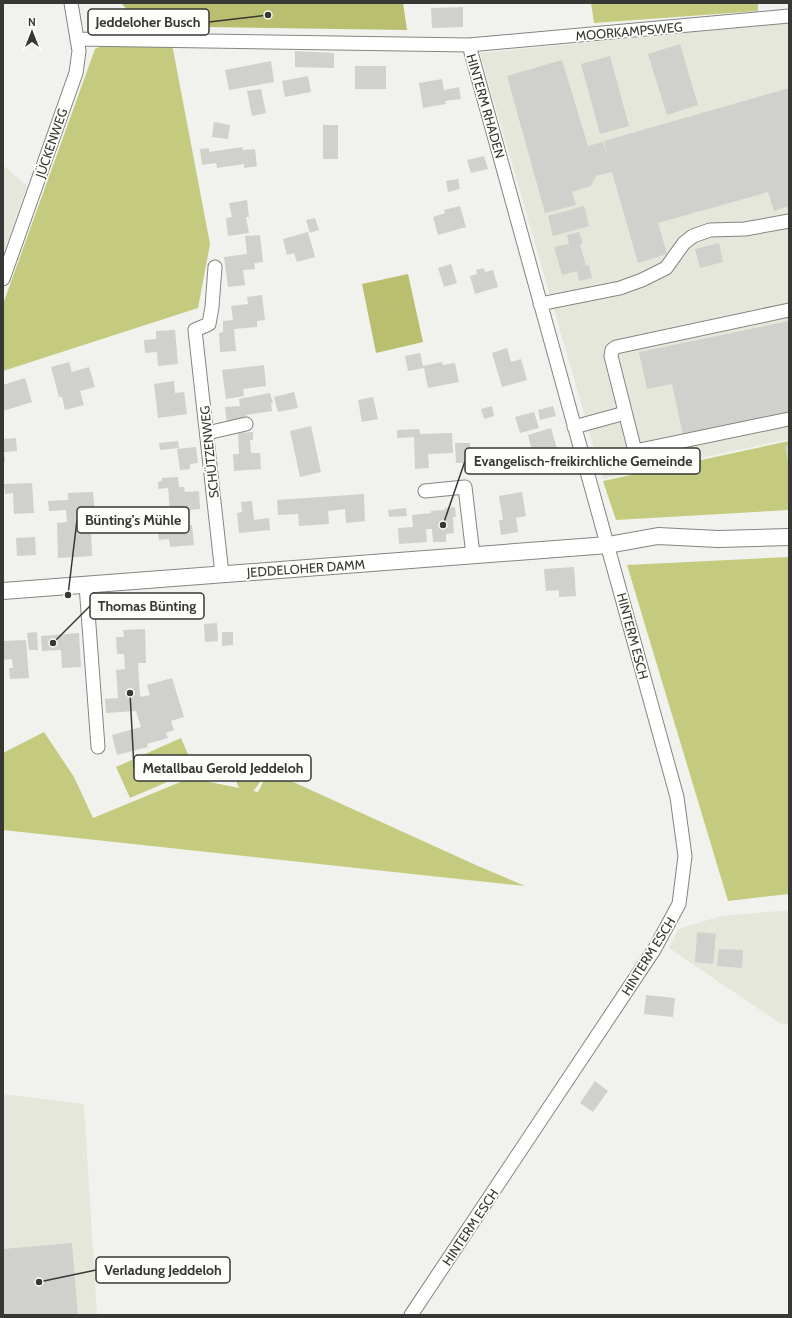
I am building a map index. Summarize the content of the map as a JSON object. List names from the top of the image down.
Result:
{
  "streets": {
    "main road": ["JEDDELOHER DAMM"],
    "street": [
      "MOORKAMPSWEG",
      "HINTERM RHADEN",
      "JÜCKENWEG",
      "SCHÜTZENWEG",
      "HINTERM ESCH"
    ]
  },
  "crossings": [
    ["MOORKAMPSWEG", "HINTERM RHADEN"],
    ["HINTERM RHADEN", "JÜCKENWEG"],
    ["HINTERM RHADEN", "JEDDELOHER DAMM"],
    ["HINTERM RHADEN", "HINTERM ESCH"],
    ["SCHÜTZENWEG", "JEDDELOHER DAMM"],
    ["JEDDELOHER DAMM", "HINTERM ESCH"]
  ],
  "places": [
    "Jeddeloher Busch",
    "Evangelisch-freikirchliche Gemeinde",
    "Bünting's Mühle",
    "Thomas Bünting",
    "Metallbau Gerold Jeddeloh",
    "Verladung Jeddeloh"
  ],
  "north": "top"
}
